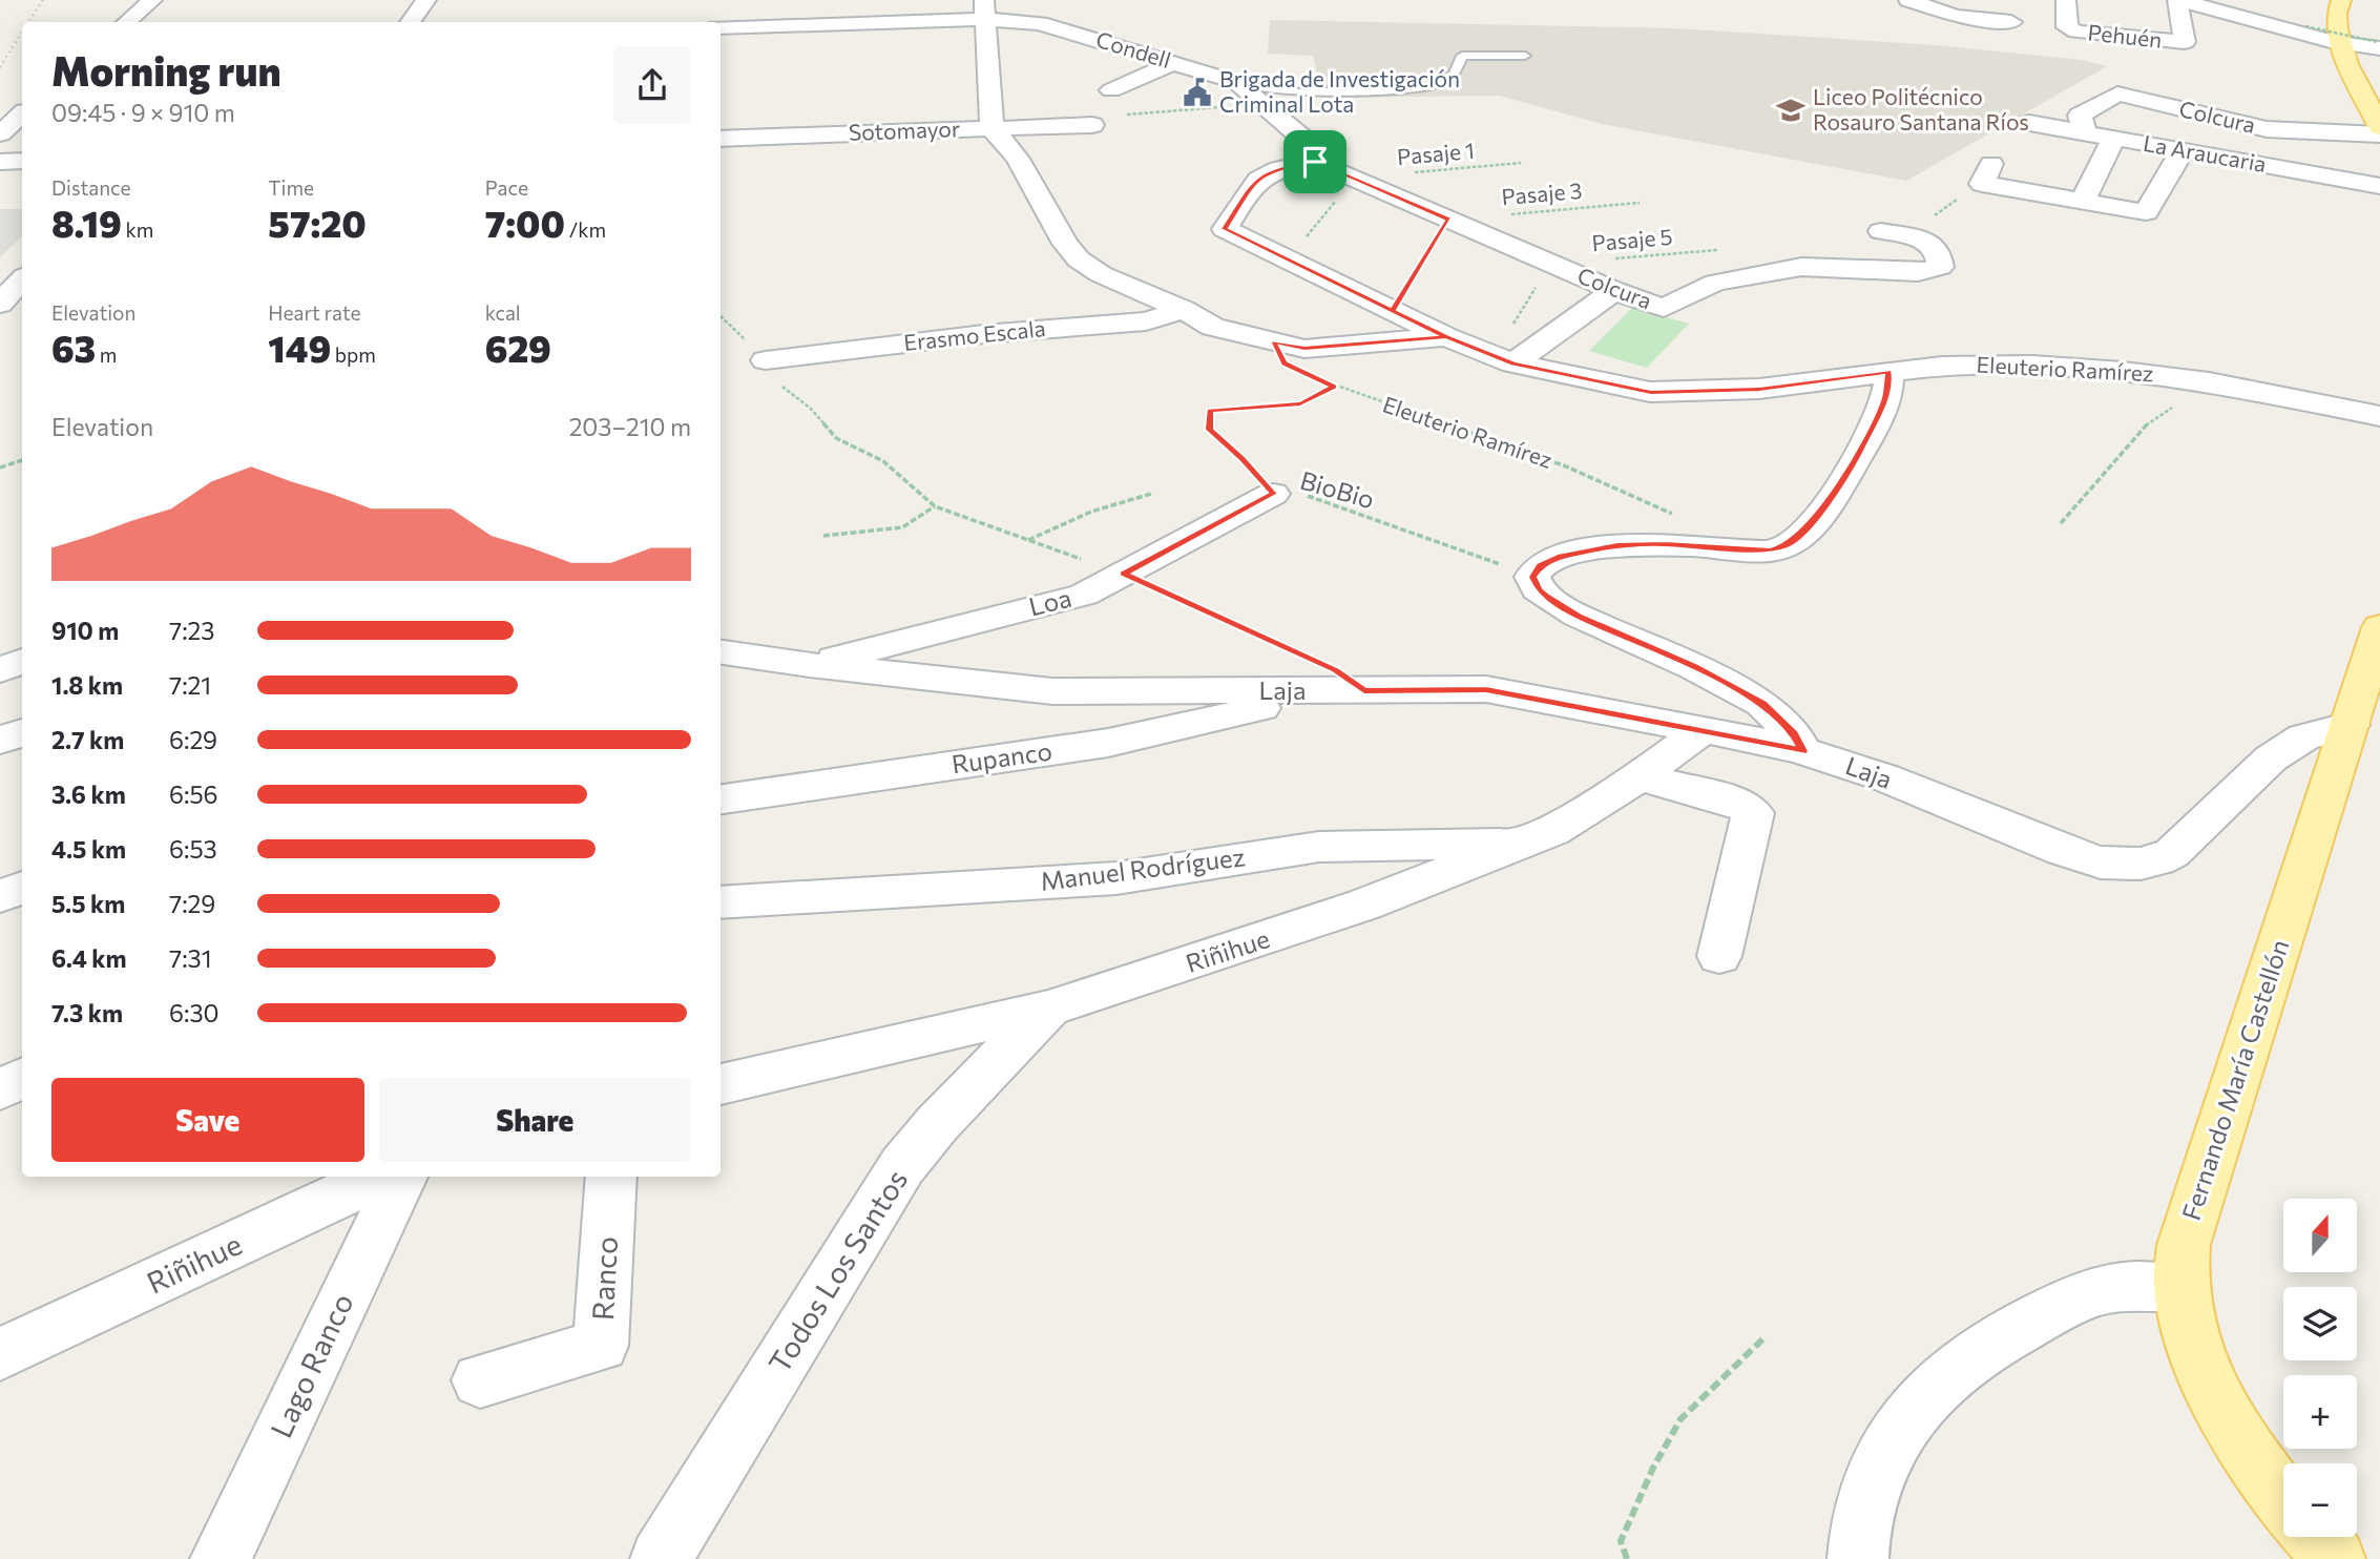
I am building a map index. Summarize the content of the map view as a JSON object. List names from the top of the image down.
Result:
{
  "streets": {
    "main road": ["Fernando María Castellón"],
    "street": [
      "Pehuén",
      "Condell",
      "Colcura",
      "Sotomayor",
      "La Araucaria",
      "Erasmo Escala",
      "Eleuterio Ramírez",
      "Loa",
      "Laja",
      "Rupanco",
      "Manuel Rodríguez",
      "Riñihue",
      "Todos Los Santos",
      "Ranco",
      "Lago Ranco"
    ],
    "path": [
      "Pasaje 1",
      "Pasaje 3",
      "Pasaje 5",
      "BioBio"
    ]
  },
  "crossings": [
    ["Condell", "Colcura"],
    ["Colcura", "Pasaje 1"],
    ["Colcura", "La Araucaria"],
    ["Colcura", "Pasaje 3"],
    ["Colcura", "Pasaje 5"],
    ["Sotomayor", "Eleuterio Ramírez"],
    ["Erasmo Escala", "Eleuterio Ramírez"],
    ["Eleuterio Ramírez", "BioBio"],
    ["BioBio", "Loa"],
    ["Loa", "Laja"],
    ["Laja", "Rupanco"],
    ["Laja", "Riñihue"],
    ["Laja", "Fernando María Castellón"],
    ["Manuel Rodríguez", "Riñihue"],
    ["Riñihue", "Todos Los Santos"]
  ],
  "places": {
    "public building": ["Brigada de Investigación Criminal Lota"],
    "school or university": ["Liceo Politécnico Rosauro Santana Ríos"]
  },
  "north": "top",
  "page": {
    "heading": ["Morning run", "09:45 · 9 × 910 m"],
    "stats": [
      ["Distance", "8.19 km"],
      ["Time", "57:20"],
      ["Pace", "7:00 /km"],
      ["Elevation", "63 m"],
      ["Heart rate", "149 bpm"],
      ["kcal", "629"]
    ],
    "chart": ["Elevation", "203–210 m"],
    "list": [
      {
        "name": "910 m",
        "note": "7:23"
      },
      {
        "name": "1.8 km",
        "note": "7:21"
      },
      {
        "name": "2.7 km",
        "note": "6:29"
      },
      {
        "name": "3.6 km",
        "note": "6:56"
      },
      {
        "name": "4.5 km",
        "note": "6:53"
      },
      {
        "name": "5.5 km",
        "note": "7:29"
      },
      {
        "name": "6.4 km",
        "note": "7:31"
      },
      {
        "name": "7.3 km",
        "note": "6:30"
      }
    ],
    "buttons": ["Save", "Share"],
    "map_buttons": ["+", "−"]
  }
}
